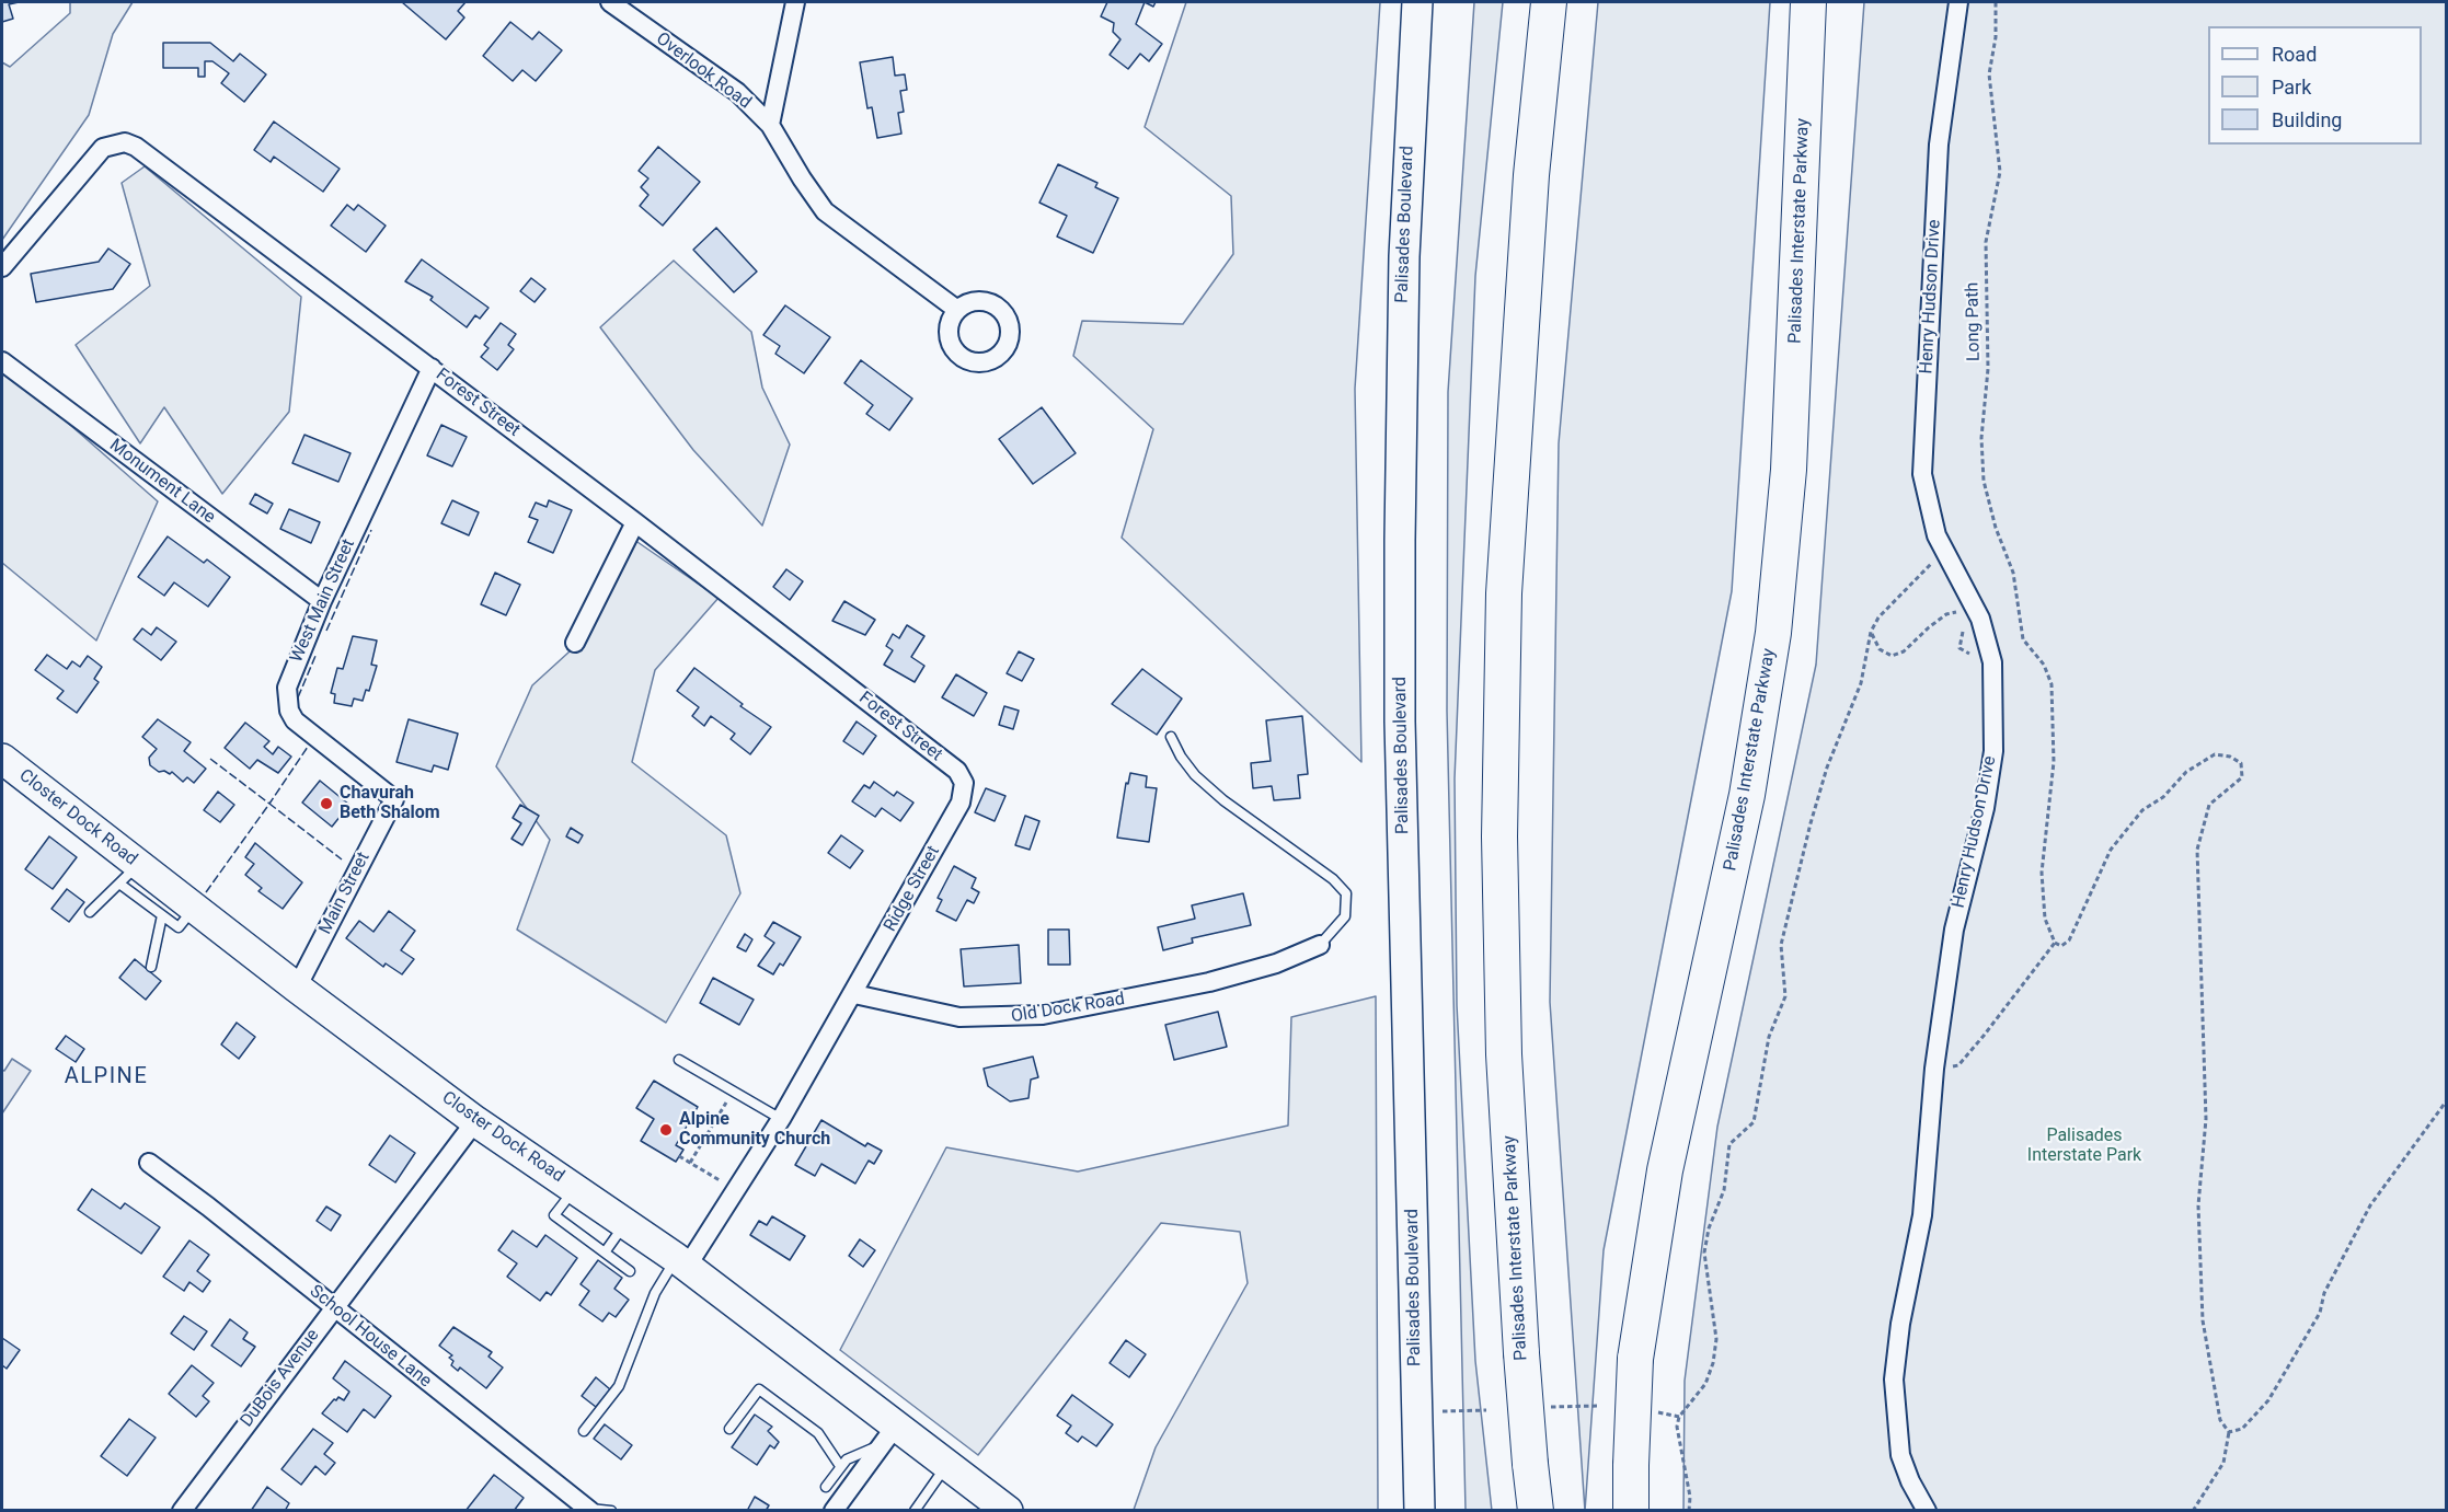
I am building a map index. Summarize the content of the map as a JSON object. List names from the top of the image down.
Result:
{
  "streets": {
    "highway": ["Palisades Interstate Parkway"],
    "main road": ["Palisades Boulevard", "Closter Dock Road"],
    "street": [
      "Overlook Road",
      "Henry Hudson Drive",
      "Forest Street",
      "Monument Lane",
      "West Main Street",
      "Ridge Street",
      "Main Street",
      "Old Dock Road",
      "School House Lane",
      "DuBois Avenue"
    ],
    "path": ["Long Path"]
  },
  "crossings": [
    ["Forest Street", "West Main Street"],
    ["Forest Street", "Ridge Street"],
    ["Monument Lane", "West Main Street"],
    ["West Main Street", "Main Street"],
    ["Closter Dock Road", "Main Street"],
    ["Closter Dock Road", "DuBois Avenue"],
    ["Ridge Street", "Old Dock Road"],
    ["School House Lane", "DuBois Avenue"]
  ],
  "districts": ["ALPINE"],
  "parks": ["Palisades Interstate Park"],
  "places": ["Chavurah Beth Shalom", "Alpine Community Church"],
  "legend": ["Road", "Park", "Building"]
}
